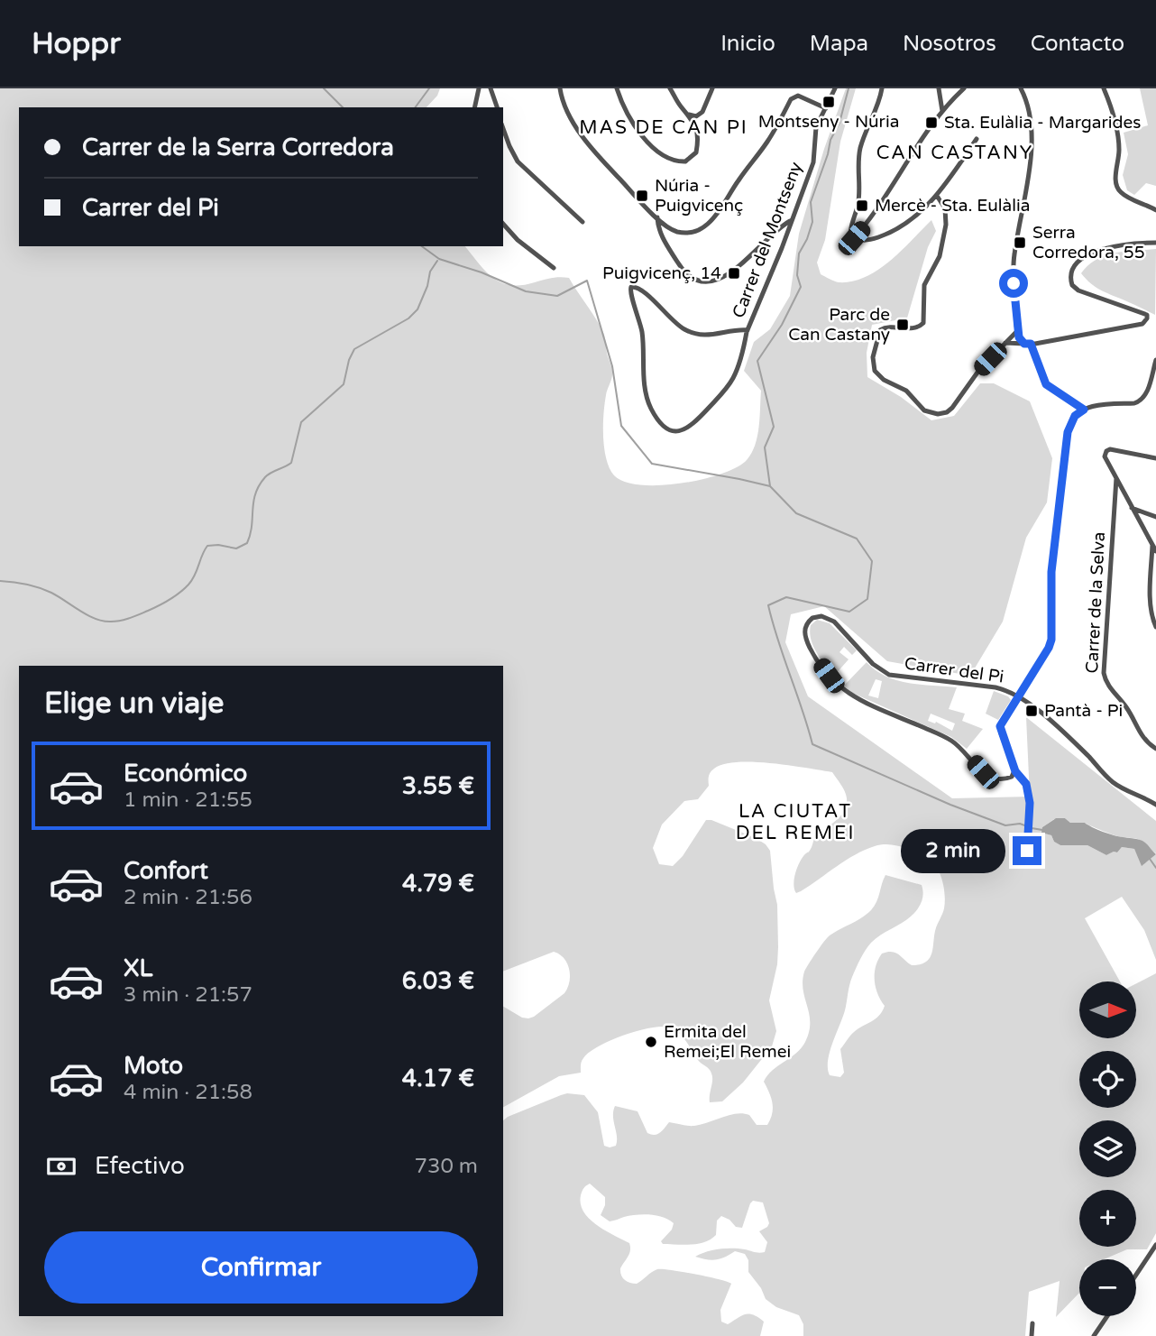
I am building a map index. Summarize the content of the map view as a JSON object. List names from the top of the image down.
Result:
{
  "streets": {
    "street": ["Carrer del Montseny", "Carrer de la Selva", "Carrer del Pi"]
  },
  "districts": ["MAS DE CAN PI", "CAN CASTANY", "LA CIUTAT DEL REMEI"],
  "places": {
    "transit": [
      "Montseny - Núria",
      "Sta. Eulàlia - Margarides",
      "Núria - Puigvicenç",
      "Mercè - Sta. Eulàlia",
      "Serra Corredora, 55",
      "Puigvicenç, 14",
      "Parc de Can Castany",
      "Pantà - Pi"
    ],
    "other": ["Ermita del Remei;El Remei"]
  },
  "north": "right",
  "page": {
    "header": "Hoppr",
    "nav": [
      "Inicio",
      "Mapa",
      "Nosotros",
      "Contacto"
    ],
    "banner": ["Carrer de la Serra Corredora", "Carrer del Pi"],
    "heading": "Elige un viaje",
    "list": [
      {
        "name": "Económico",
        "note": "1 min · 21:55",
        "value": "3.55 €"
      },
      {
        "name": "Confort",
        "note": "2 min · 21:56",
        "value": "4.79 €"
      },
      {
        "name": "XL",
        "note": "3 min · 21:57",
        "value": "6.03 €"
      },
      {
        "name": "Moto",
        "note": "4 min · 21:58",
        "value": "4.17 €"
      }
    ],
    "bubble": "2 min",
    "map_buttons": ["+", "−"],
    "pay": ["Efectivo", "730 m"],
    "buttons": "Confirmar"
  }
}
